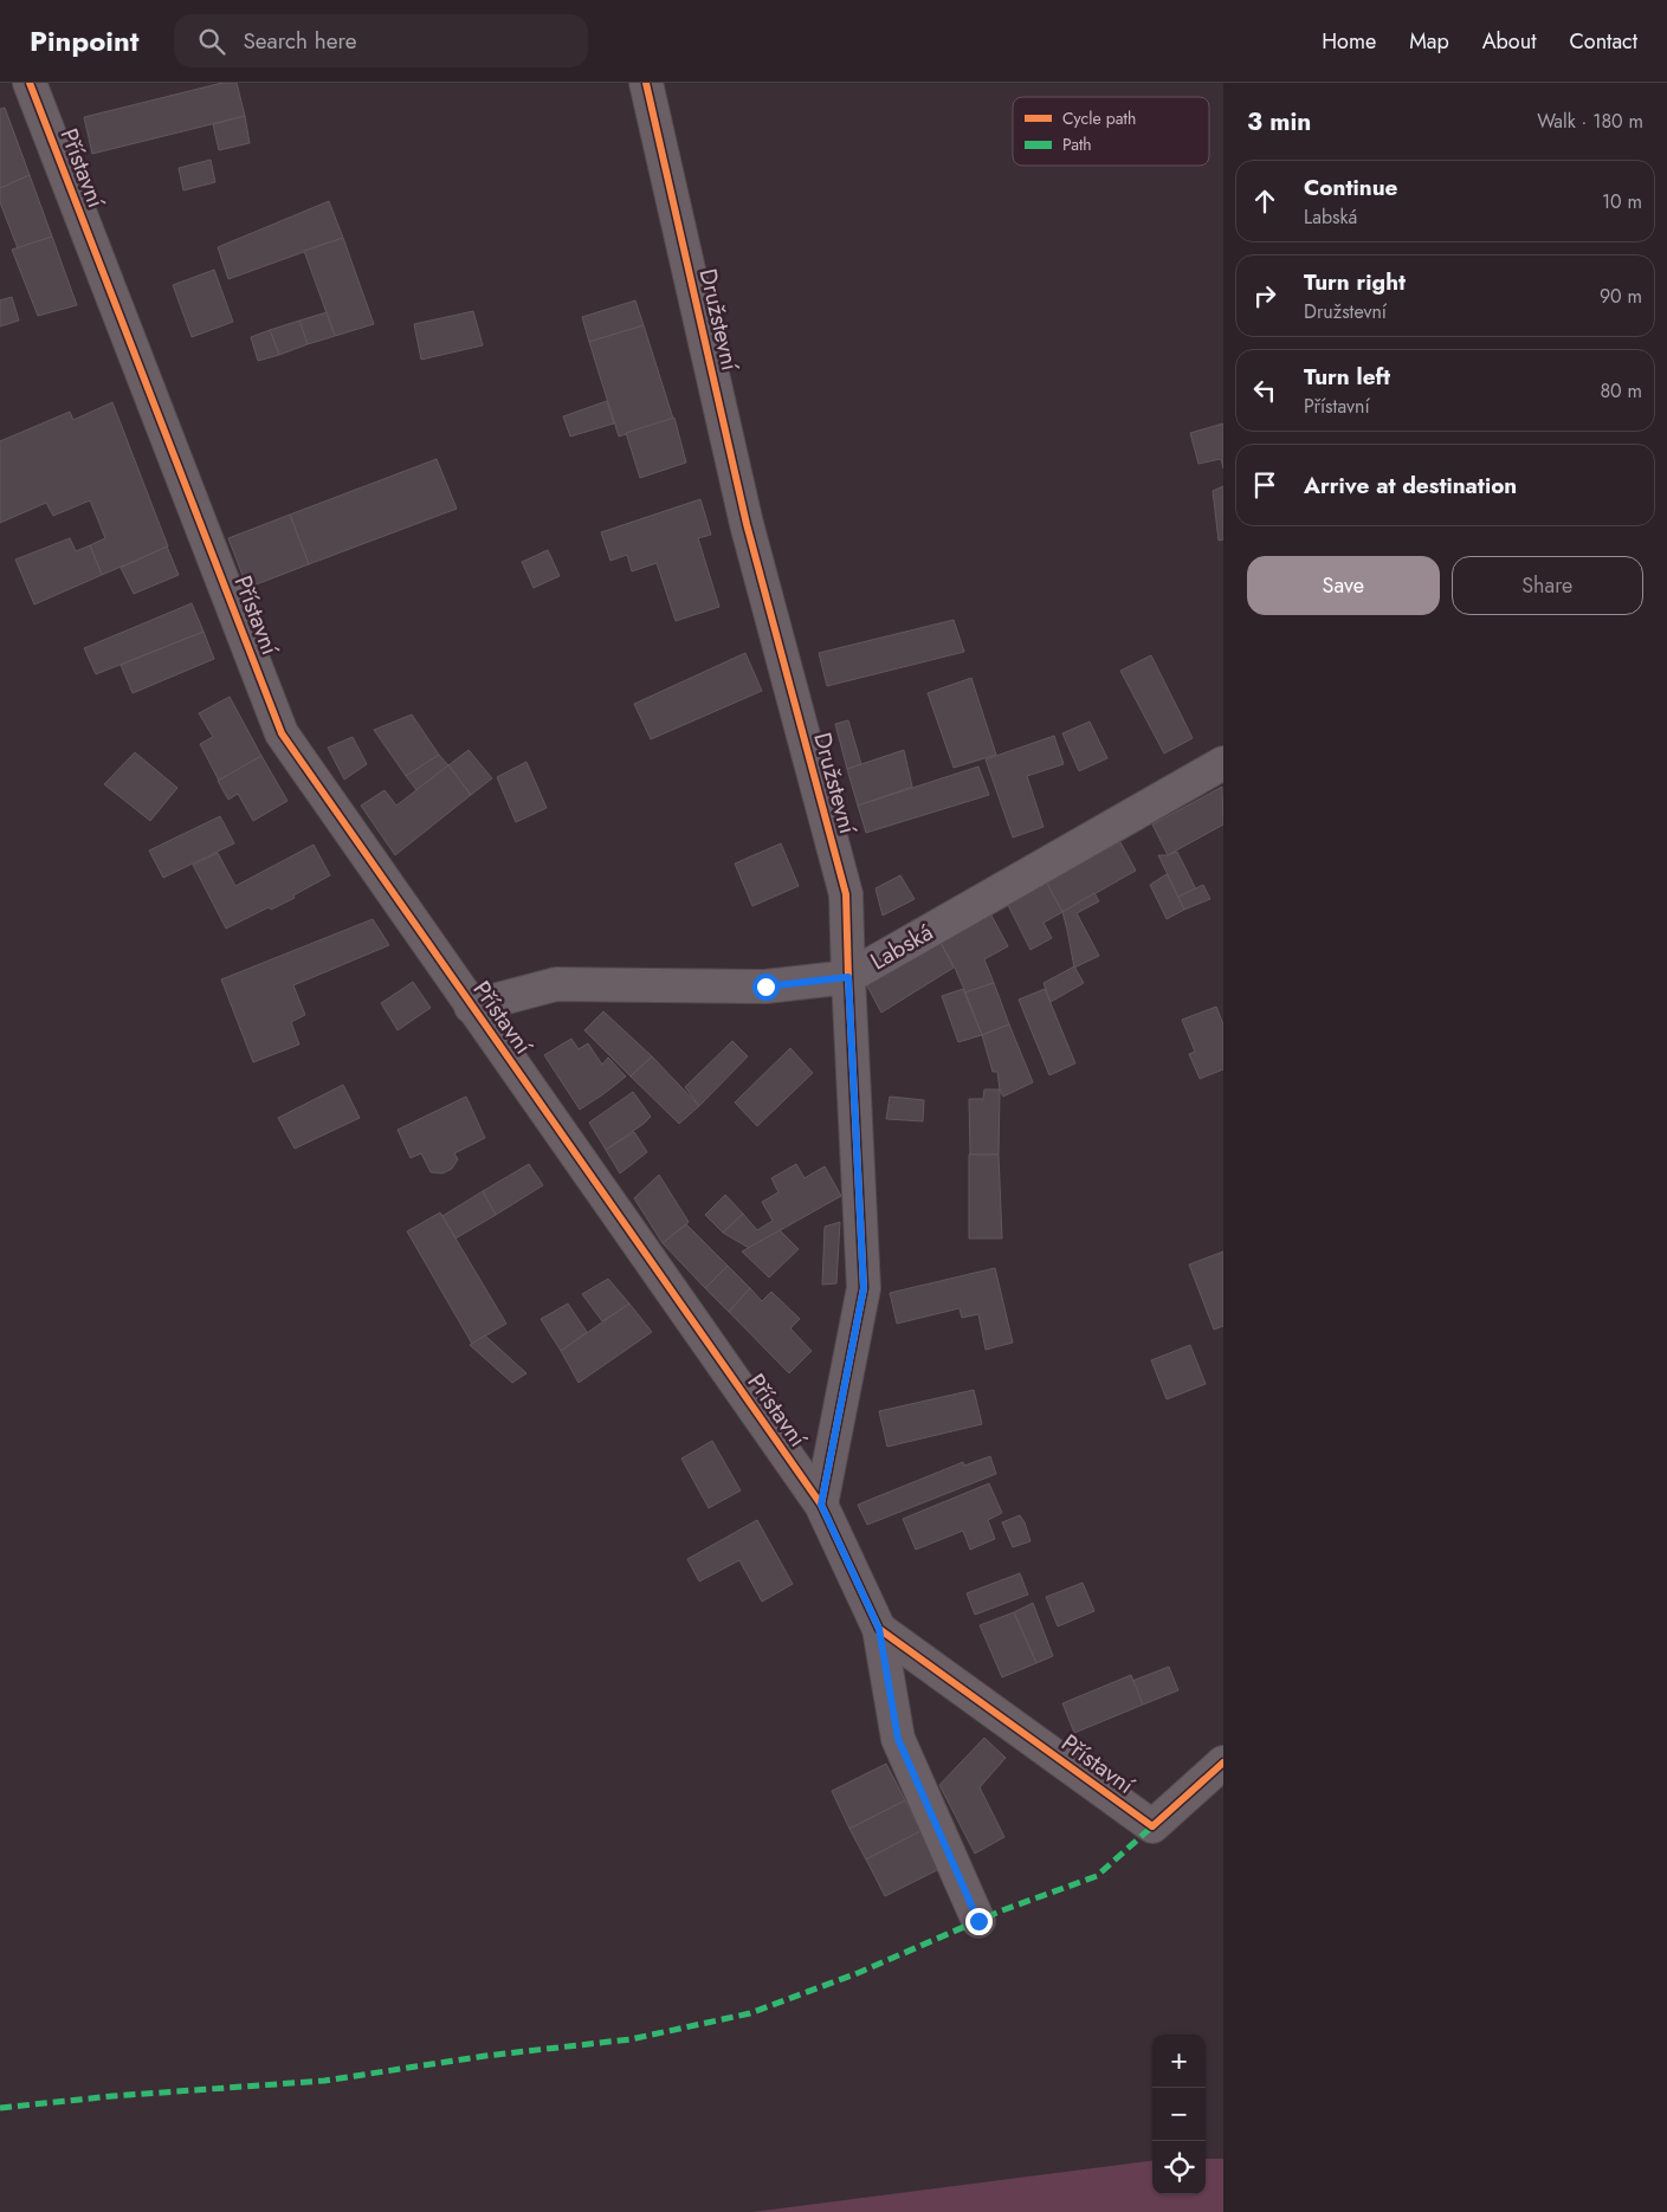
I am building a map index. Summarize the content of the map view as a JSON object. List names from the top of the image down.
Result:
{
  "streets": {
    "street": ["Přístavní", "Družstevní", "Labská"]
  },
  "crossings": [
    ["Přístavní", "Družstevní"],
    ["Přístavní", "Labská"],
    ["Družstevní", "Labská"]
  ],
  "legend": ["Cycle path", "Path"],
  "page": {
    "header": "Pinpoint",
    "search": "Search here",
    "nav": [
      "Home",
      "Map",
      "About",
      "Contact"
    ],
    "heading": ["3 min", "Walk · 180 m"],
    "list": [
      ["Continue", "Labská", "10 m"],
      ["Turn right", "Družstevní", "90 m"],
      ["Turn left", "Přístavní", "80 m"],
      "Arrive at destination"
    ],
    "buttons": ["Save", "Share"],
    "map_buttons": ["+", "−"]
  }
}
